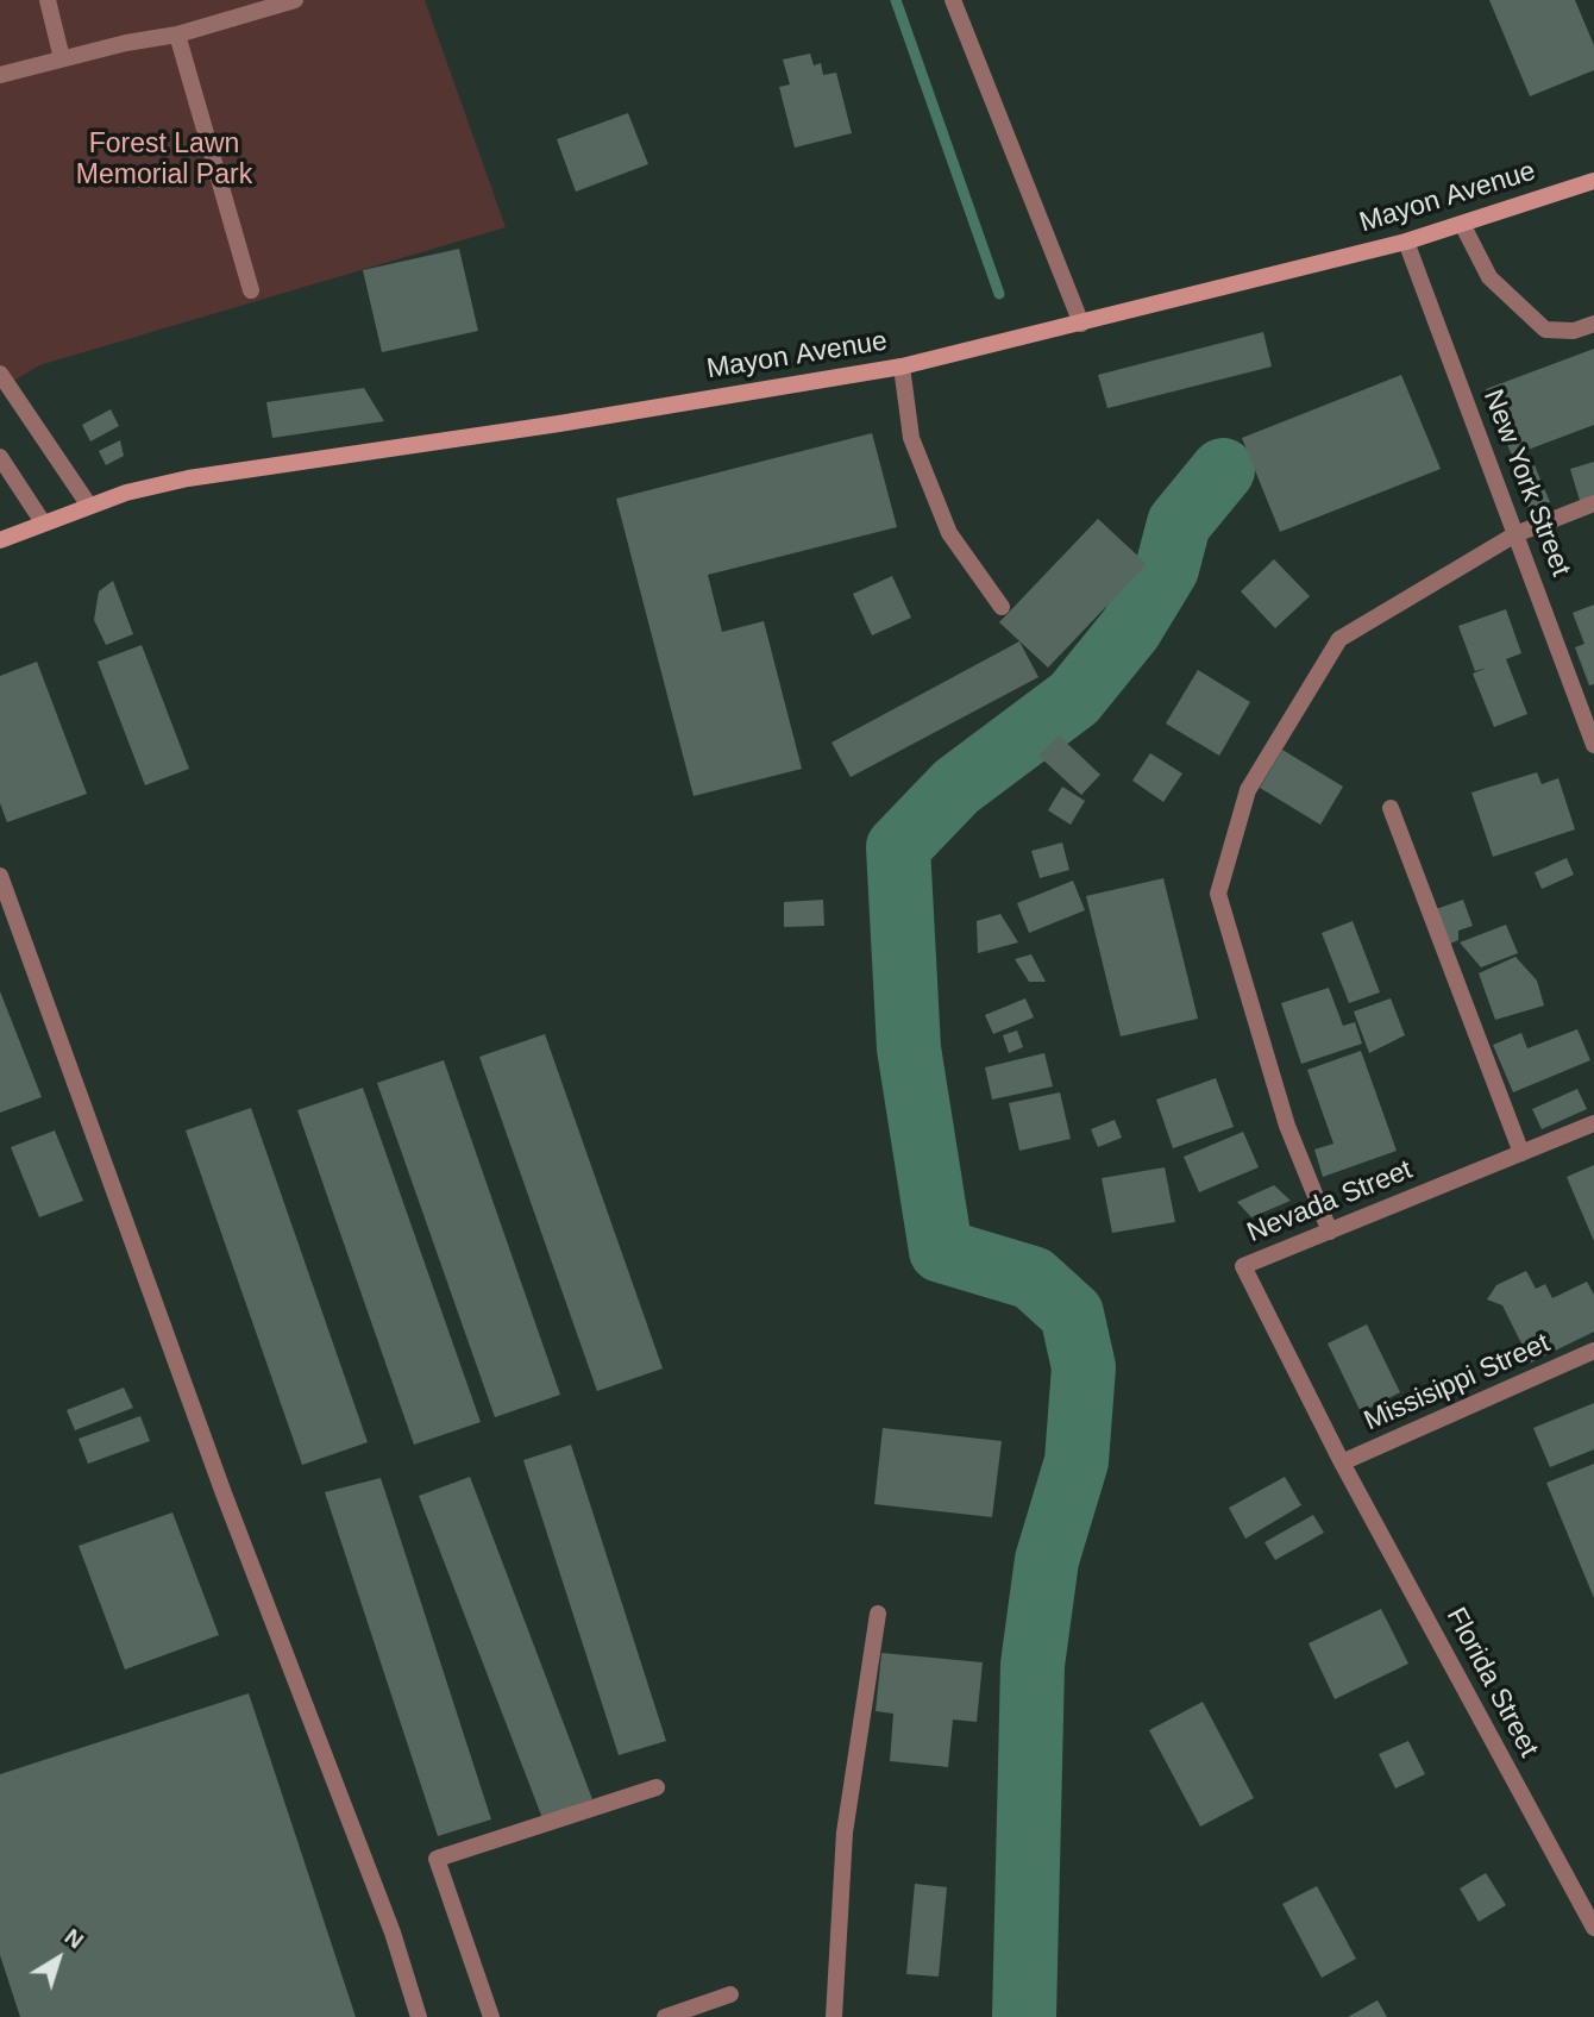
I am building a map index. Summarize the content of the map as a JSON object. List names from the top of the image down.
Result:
{
  "streets": {
    "main road": ["Mayon Avenue"],
    "street": [
      "New York Street",
      "Nevada Street",
      "Missisippi Street",
      "Florida Street"
    ]
  },
  "crossings": [
    ["Mayon Avenue", "New York Street"],
    ["Nevada Street", "Missisippi Street"],
    ["Nevada Street", "Florida Street"],
    ["Missisippi Street", "Florida Street"]
  ],
  "parks": ["Forest Lawn Memorial Park"],
  "north": "top right"
}
